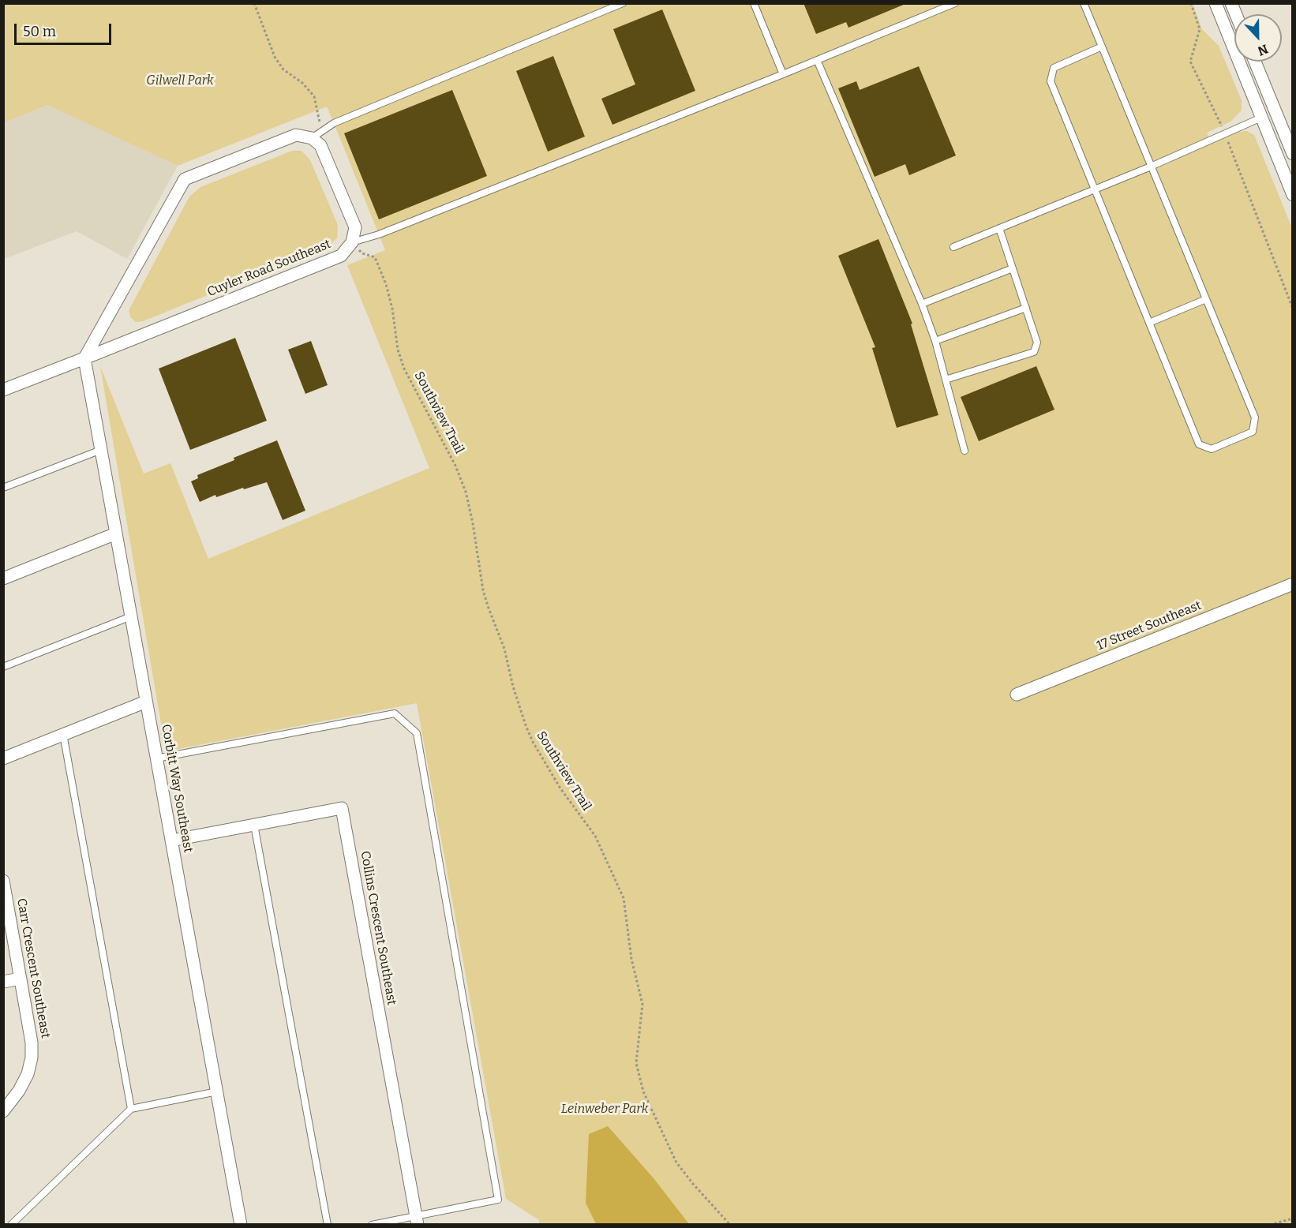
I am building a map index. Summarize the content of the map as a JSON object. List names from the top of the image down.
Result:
{
  "streets": {
    "street": [
      "Cuyler Road Southeast",
      "17 Street Southeast",
      "Corbitt Way Southeast",
      "Collins Crescent Southeast",
      "Carr Crescent Southeast"
    ],
    "path": ["Southview Trail"]
  },
  "crossings": [
    ["Cuyler Road Southeast", "Southview Trail"],
    ["Cuyler Road Southeast", "Corbitt Way Southeast"],
    ["Corbitt Way Southeast", "Collins Crescent Southeast"]
  ],
  "parks": ["Gilwell Park", "Leinweber Park"],
  "scale_bar": "50 m",
  "north": "bottom"
}
